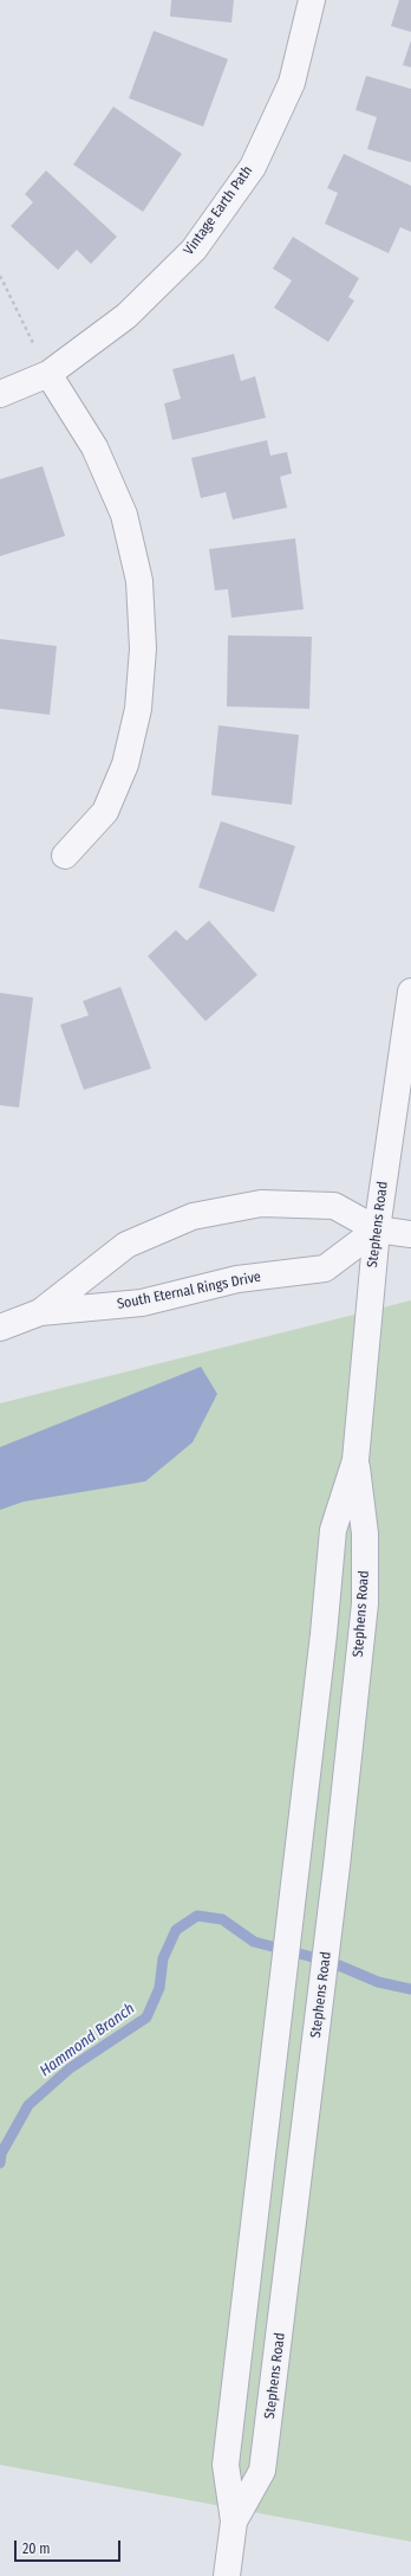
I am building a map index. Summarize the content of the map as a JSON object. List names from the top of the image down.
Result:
{
  "streets": {
    "street": ["Vintage Earth Path", "Stephens Road", "South Eternal Rings Drive"]
  },
  "crossings": [
    ["Stephens Road", "South Eternal Rings Drive"]
  ],
  "water": ["Hammond Branch"],
  "scale_bar": "20 m"
}
